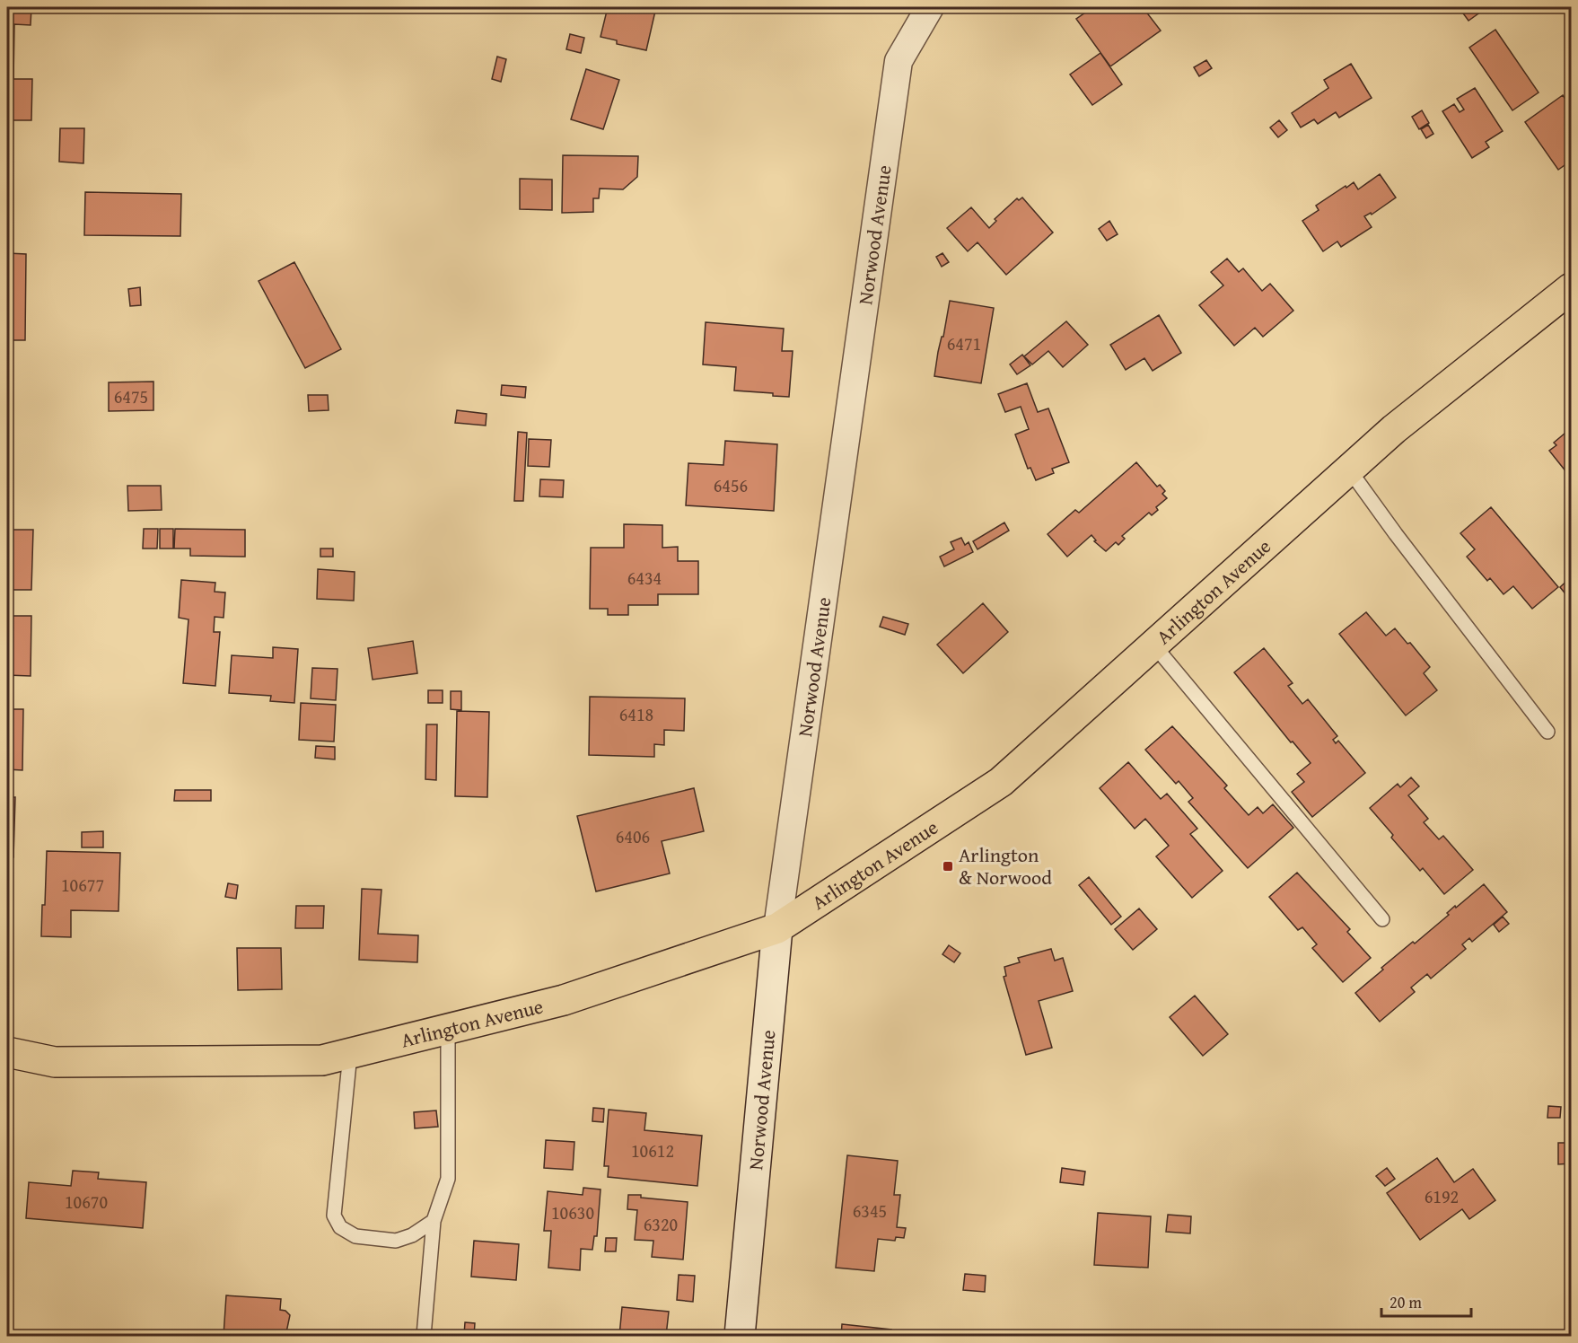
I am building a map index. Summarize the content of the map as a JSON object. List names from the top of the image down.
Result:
{
  "streets": {
    "main road": ["Arlington Avenue"],
    "street": ["Norwood Avenue"]
  },
  "crossings": [
    ["Norwood Avenue", "Arlington Avenue"]
  ],
  "places": {
    "transit": ["Arlington & Norwood"]
  },
  "house_numbers": [
    "6471",
    "6475",
    "6456",
    "6434",
    "6418",
    "6406",
    "10677",
    "10612",
    "6192",
    "10670",
    "6345",
    "10630",
    "6320"
  ],
  "scale_bar": "20 m"
}
